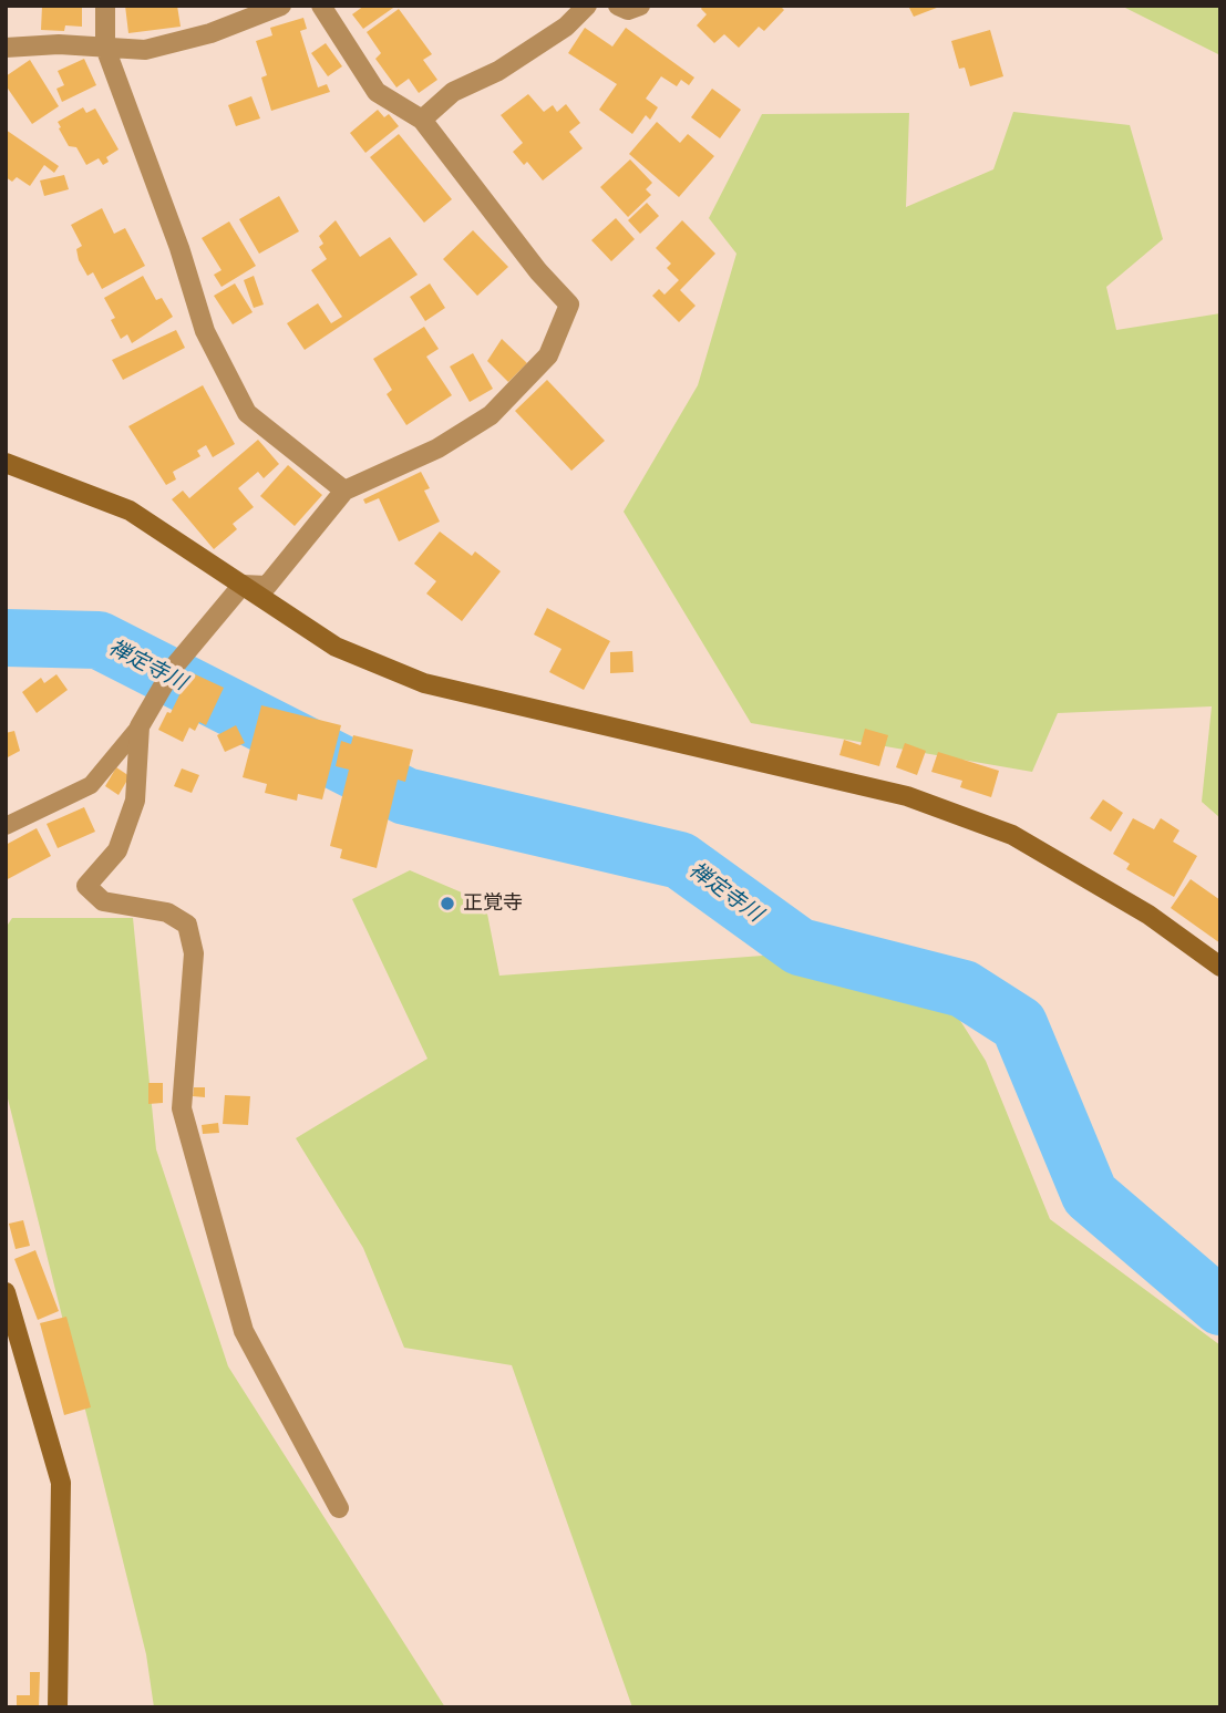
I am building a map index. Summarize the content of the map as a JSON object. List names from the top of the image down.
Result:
{
  "water": ["禅定寺川"],
  "places": ["正覚寺"]
}
